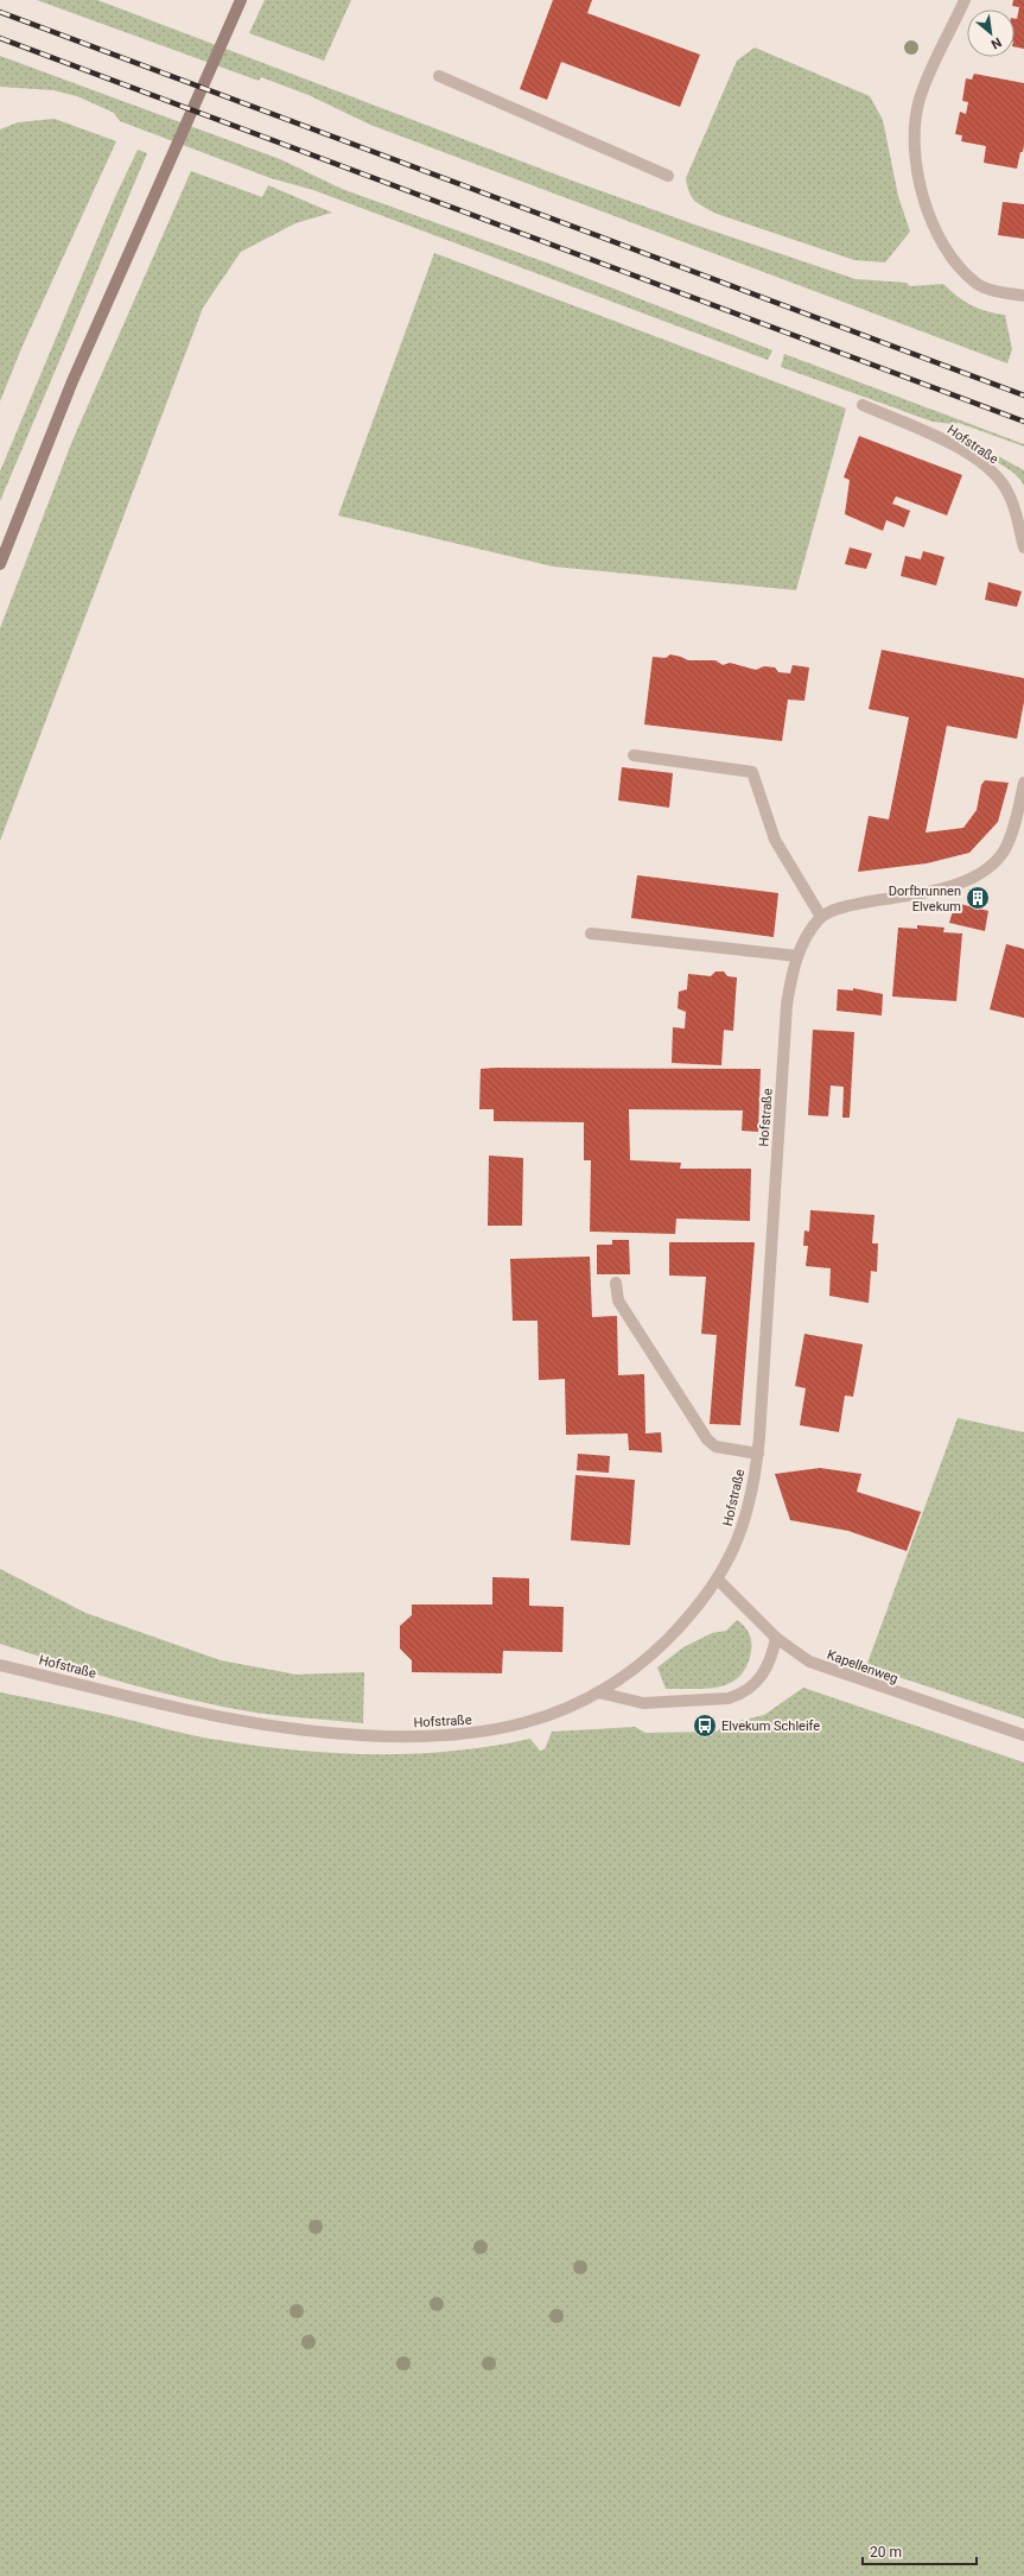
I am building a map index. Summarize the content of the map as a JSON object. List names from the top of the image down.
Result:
{
  "streets": {
    "street": ["Hofstraße", "Kapellenweg"]
  },
  "crossings": [
    ["Hofstraße", "Kapellenweg"]
  ],
  "places": {
    "building": ["Dorfbrunnen Elvekum"],
    "bus stop": ["Elvekum Schleife"]
  },
  "scale_bar": "20 m",
  "north": "bottom right"
}
